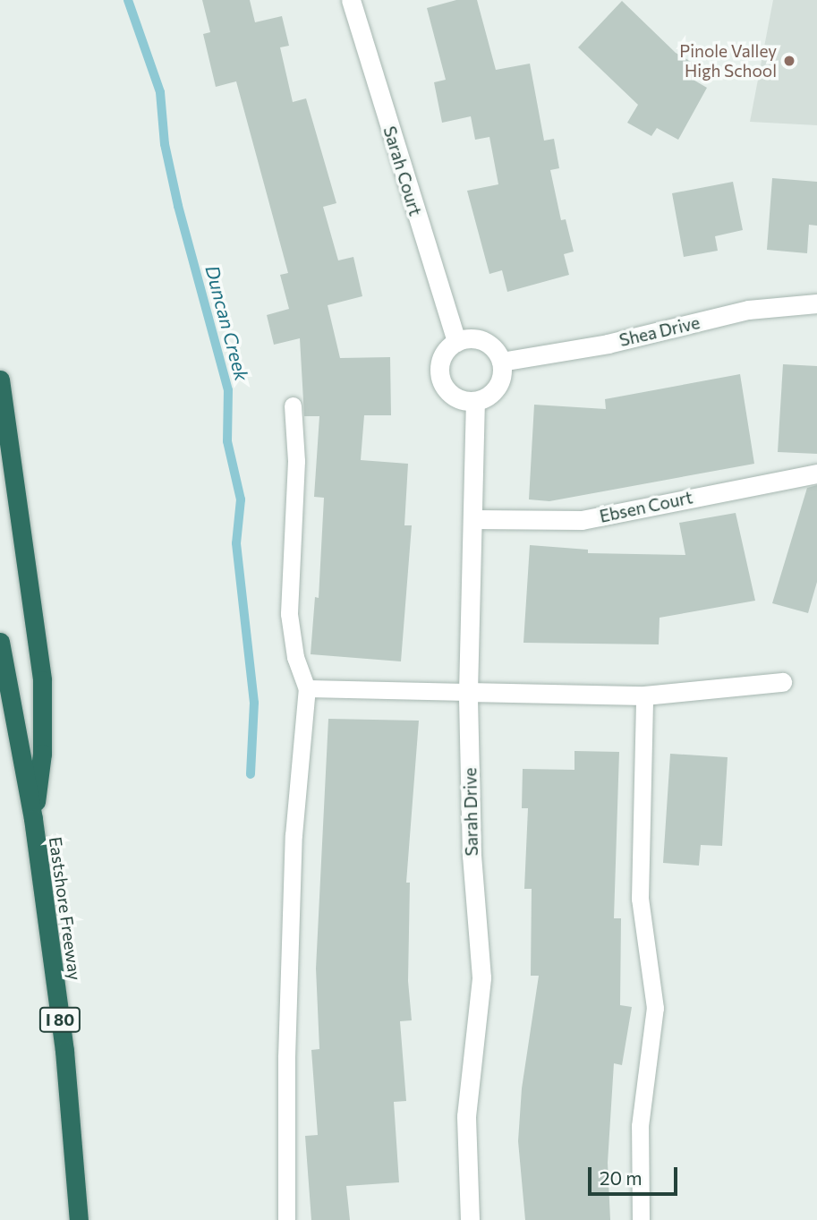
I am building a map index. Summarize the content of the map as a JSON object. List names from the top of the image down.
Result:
{
  "streets": {
    "highway": ["Eastshore Freeway", "I 80"],
    "street": [
      "Sarah Court",
      "Shea Drive",
      "Ebsen Court",
      "Sarah Drive"
    ]
  },
  "crossings": [
    ["Sarah Court", "Shea Drive"],
    ["Sarah Court", "Sarah Drive"],
    ["Shea Drive", "Sarah Drive"],
    ["Ebsen Court", "Sarah Drive"]
  ],
  "water": ["Duncan Creek"],
  "places": ["Pinole Valley High School"],
  "scale_bar": "20 m"
}
